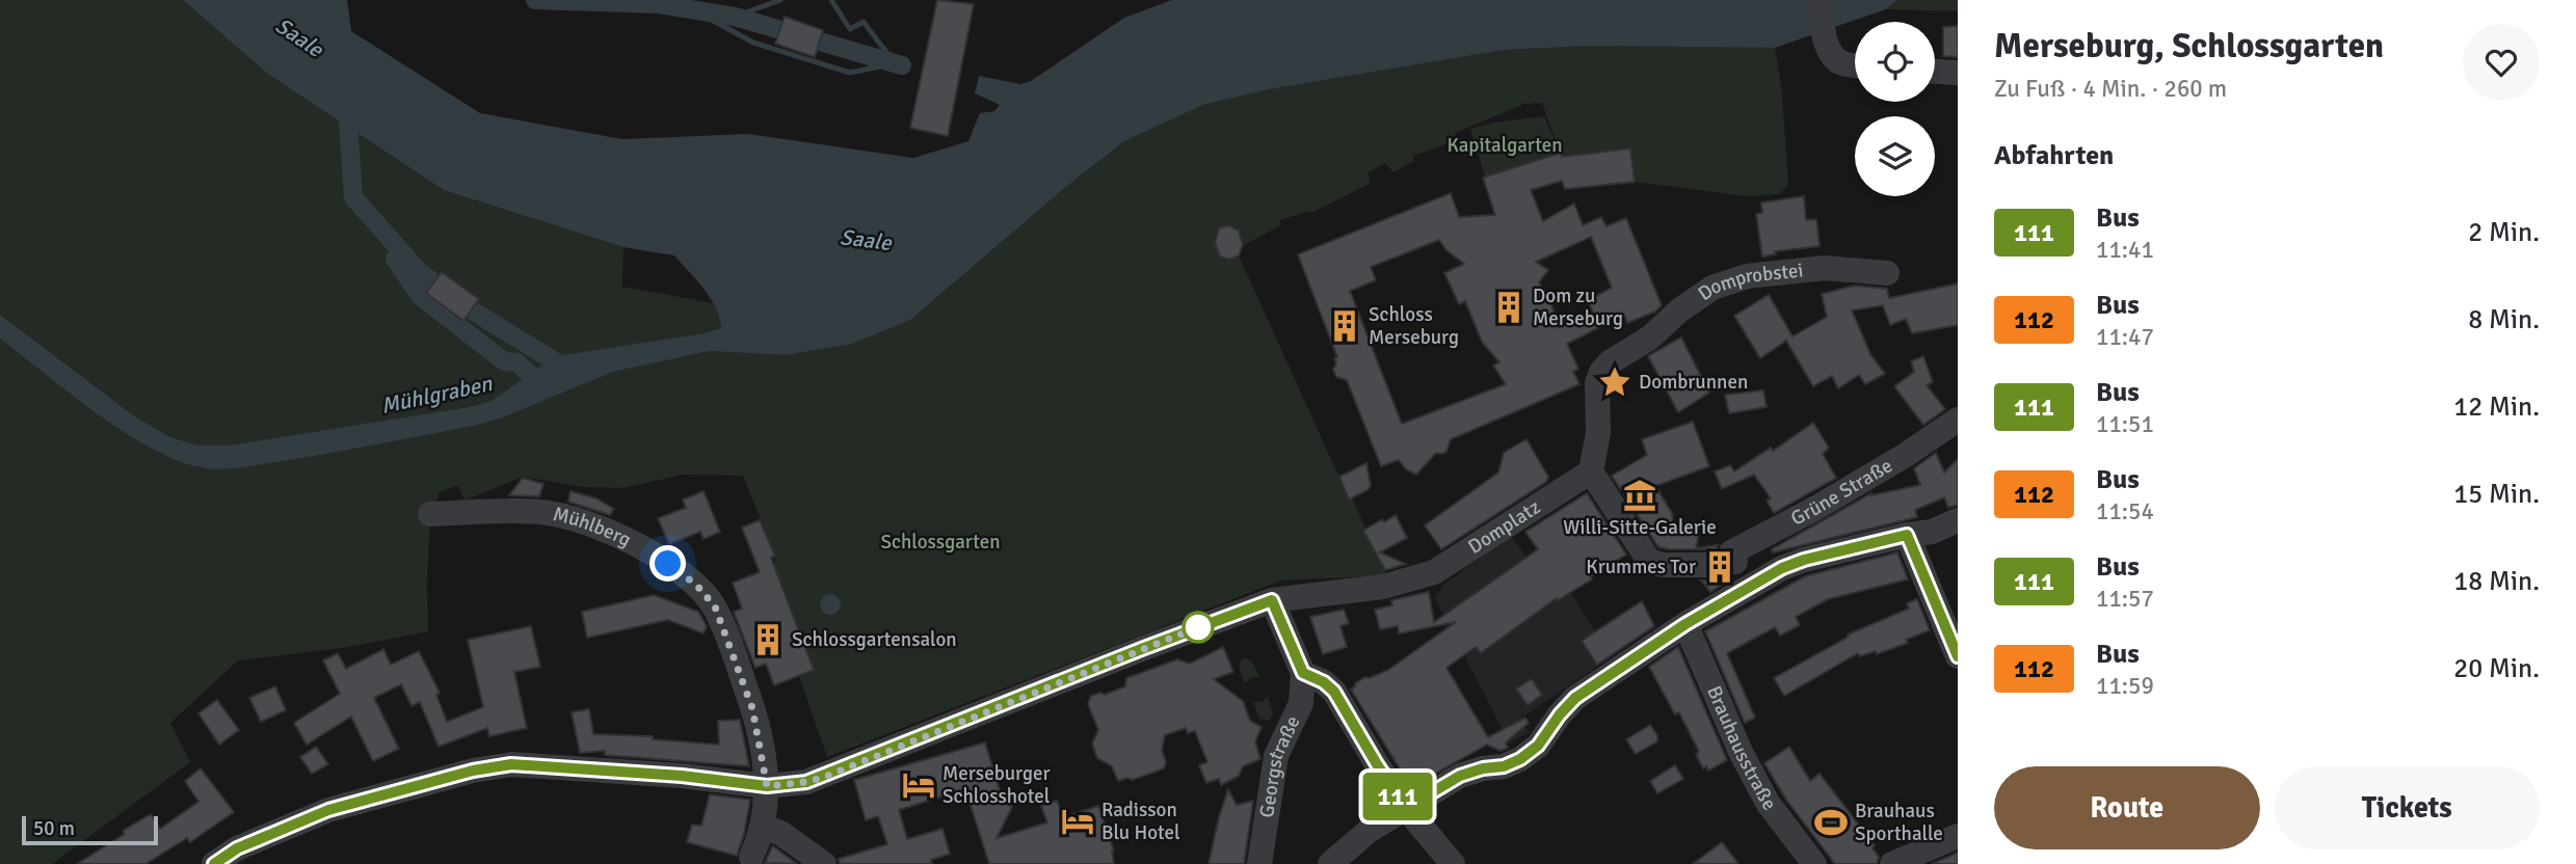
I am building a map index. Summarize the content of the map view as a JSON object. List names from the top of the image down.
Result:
{
  "streets": {
    "street": [
      "Domprobstei",
      "Grüne Straße",
      "Domplatz",
      "Mühlberg",
      "Brauhausstraße",
      "Georgstraße"
    ]
  },
  "crossings": [
    ["Domprobstei", "Domplatz"],
    ["Domplatz", "Mühlberg"]
  ],
  "water": ["Saale", "Mühlgraben"],
  "parks": ["Kapitalgarten", "Schlossgarten"],
  "places": {
    "building": [
      "Dom zu Merseburg",
      "Schloss Merseburg",
      "Krummes Tor",
      "Schlossgartensalon"
    ],
    "place": ["Dombrunnen"],
    "museum": ["Willi-Sitte-Galerie"],
    "hotel": ["Merseburger Schlosshotel", "Radisson Blu Hotel"],
    "sports": ["Brauhaus Sporthalle"]
  },
  "lines": ["bus line 111"],
  "scale_bar": "50 m",
  "page": {
    "on_map": "111",
    "heading": [
      ["Merseburg, Schlossgarten", "Zu Fuß · 4 Min. · 260 m"],
      "Abfahrten"
    ],
    "list": [
      {
        "mark": "111",
        "name": "Bus",
        "note": "11:41",
        "value": "2 Min."
      },
      {
        "mark": "112",
        "name": "Bus",
        "note": "11:47",
        "value": "8 Min."
      },
      {
        "mark": "111",
        "name": "Bus",
        "note": "11:51",
        "value": "12 Min."
      },
      {
        "mark": "112",
        "name": "Bus",
        "note": "11:54",
        "value": "15 Min."
      },
      {
        "mark": "111",
        "name": "Bus",
        "note": "11:57",
        "value": "18 Min."
      },
      {
        "mark": "112",
        "name": "Bus",
        "note": "11:59",
        "value": "20 Min."
      }
    ],
    "buttons": ["Route", "Tickets"],
    "scale": "50 m"
  }
}
